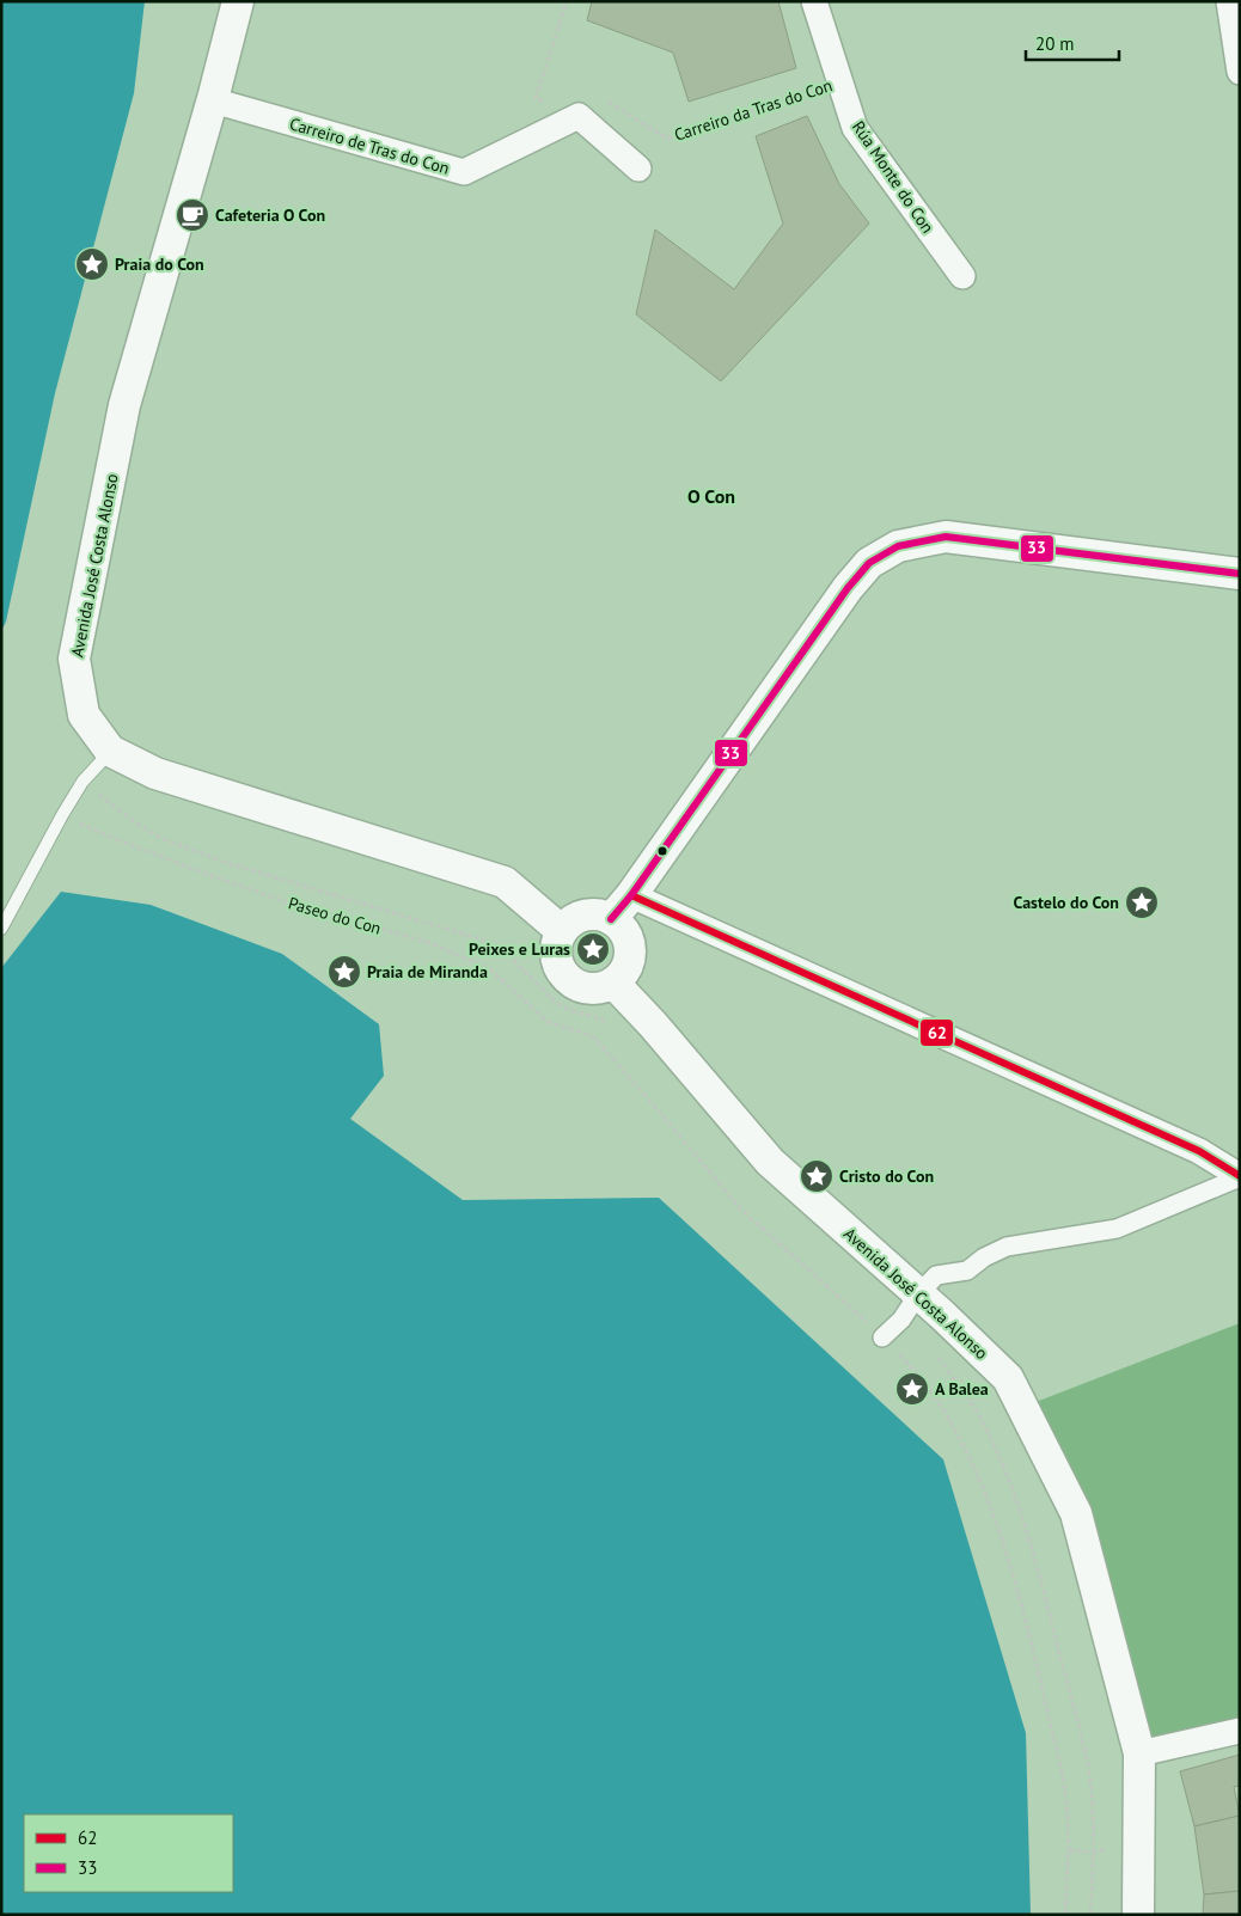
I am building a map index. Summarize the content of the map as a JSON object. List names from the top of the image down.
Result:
{
  "streets": {
    "street": ["Carreiro de Tras do Con", "Rúa Monte do Con", "Avenida José Costa Alonso"],
    "path": ["Carreiro da Tras do Con", "Paseo do Con"]
  },
  "crossings": [
    ["Carreiro da Tras do Con", "Carreiro de Tras do Con"],
    ["Carreiro da Tras do Con", "Rúa Monte do Con"],
    ["Carreiro de Tras do Con", "Avenida José Costa Alonso"]
  ],
  "districts": ["O Con"],
  "places": {
    "cafe": ["Cafeteria O Con"],
    "place": [
      "Praia do Con",
      "Castelo do Con",
      "Peixes e Luras",
      "Praia de Miranda",
      "Cristo do Con",
      "A Balea"
    ]
  },
  "lines": ["transit line 33", "transit line 62"],
  "legend": ["62", "33"],
  "scale_bar": "20 m"
}
